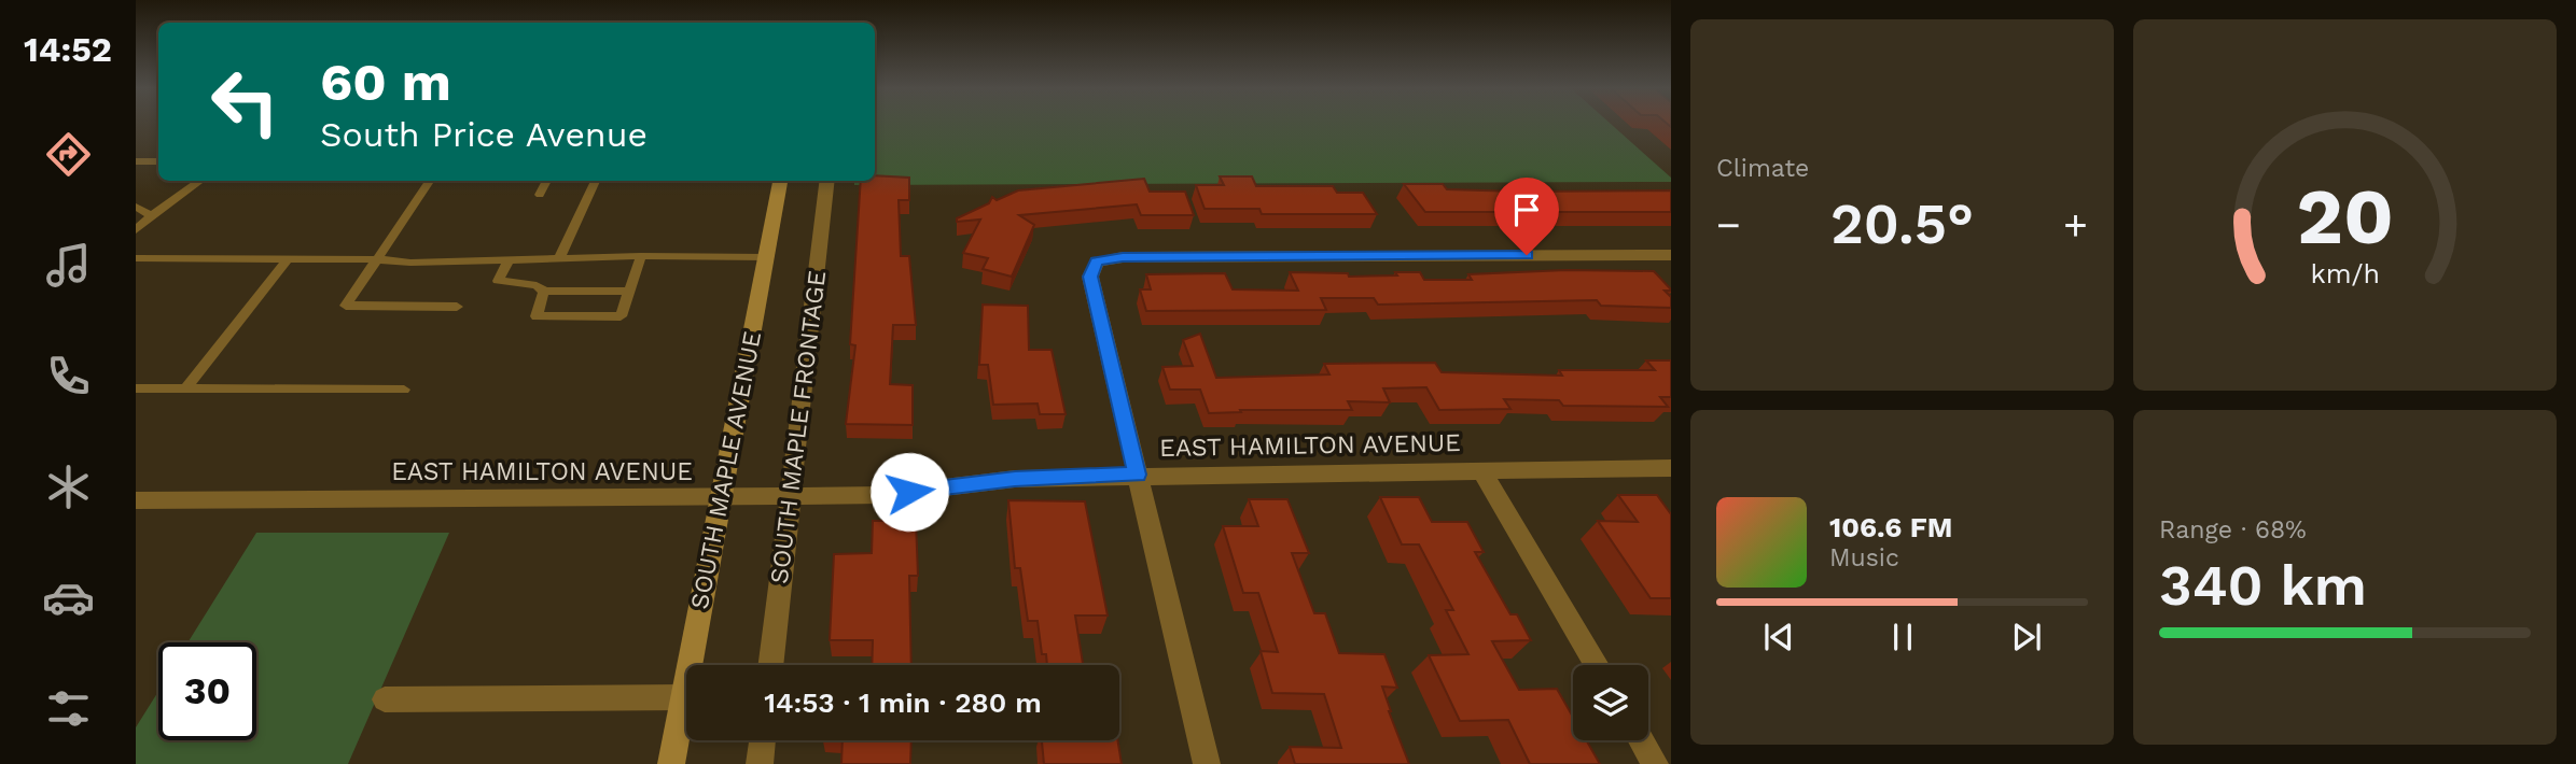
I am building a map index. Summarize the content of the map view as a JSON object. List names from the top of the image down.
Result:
{
  "streets": {
    "main road": ["SOUTH MAPLE AVENUE"],
    "street": ["SOUTH MAPLE FRONTAGE", "EAST HAMILTON AVENUE"]
  },
  "crossings": [
    ["SOUTH MAPLE FRONTAGE", "EAST HAMILTON AVENUE"],
    ["EAST HAMILTON AVENUE", "SOUTH MAPLE AVENUE"]
  ],
  "page": {
    "tabs": "14:52",
    "tile": [
      "Climate",
      ["Range · 68%", "340 km"]
    ],
    "turn": ["60 m", "South Price Avenue"],
    "heat": ["−", "20.5°", "+"],
    "song": ["106.6 FM", "Music"],
    "limit": "30",
    "trip": "14:53 · 1 min · 280 m",
    "gauge": ["20", "km/h"]
  }
}
